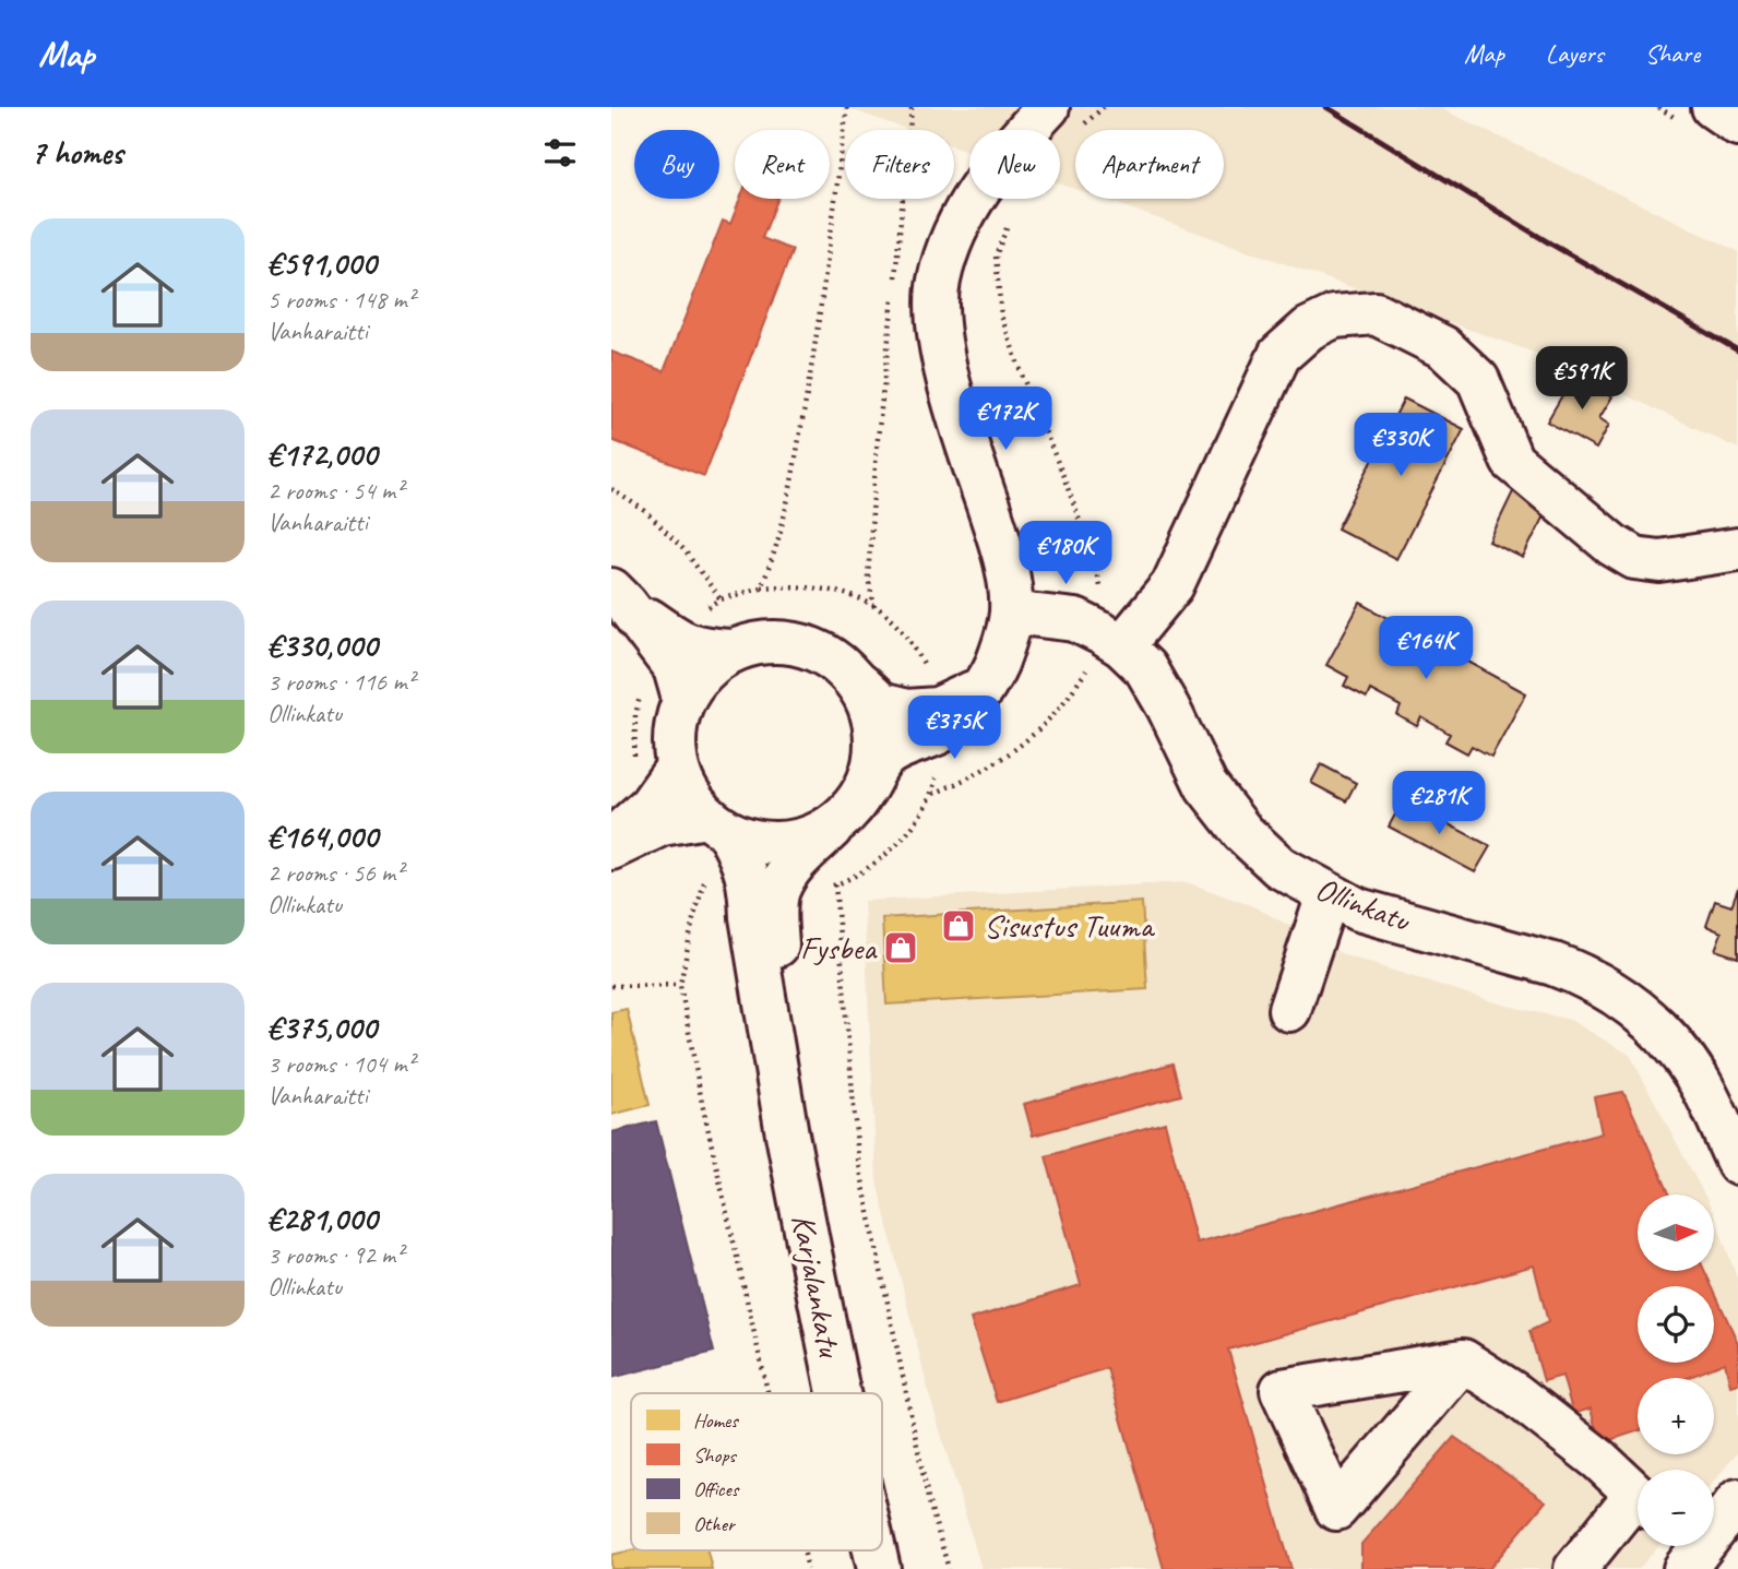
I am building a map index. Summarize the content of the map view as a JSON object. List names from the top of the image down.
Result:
{
  "streets": {
    "street": ["Ollinkatu", "Karjalankatu"]
  },
  "places": {
    "shop": ["Sisustus Tuuma", "Fysbea"]
  },
  "legend": [
    "Homes",
    "Shops",
    "Offices",
    "Other"
  ],
  "north": "right",
  "page": {
    "header": "Map",
    "nav": ["Map", "Layers", "Share"],
    "heading": "7 homes",
    "chip": [
      "Buy",
      "Rent",
      "Filters",
      "New",
      "Apartment"
    ],
    "list": [
      {
        "name": "€591,000",
        "note": "5 rooms · 148 m² · Vanharaitti"
      },
      {
        "name": "€172,000",
        "note": "2 rooms · 54 m² · Vanharaitti"
      },
      {
        "name": "€330,000",
        "note": "3 rooms · 116 m² · Ollinkatu"
      },
      {
        "name": "€164,000",
        "note": "2 rooms · 56 m² · Ollinkatu"
      },
      {
        "name": "€375,000",
        "note": "3 rooms · 104 m² · Vanharaitti"
      },
      {
        "name": "€281,000",
        "note": "3 rooms · 92 m² · Ollinkatu"
      }
    ],
    "price": [
      "€591K",
      "€172K",
      "€330K",
      "€180K",
      "€164K",
      "€375K",
      "€281K"
    ],
    "map_buttons": ["+", "−"]
  }
}
